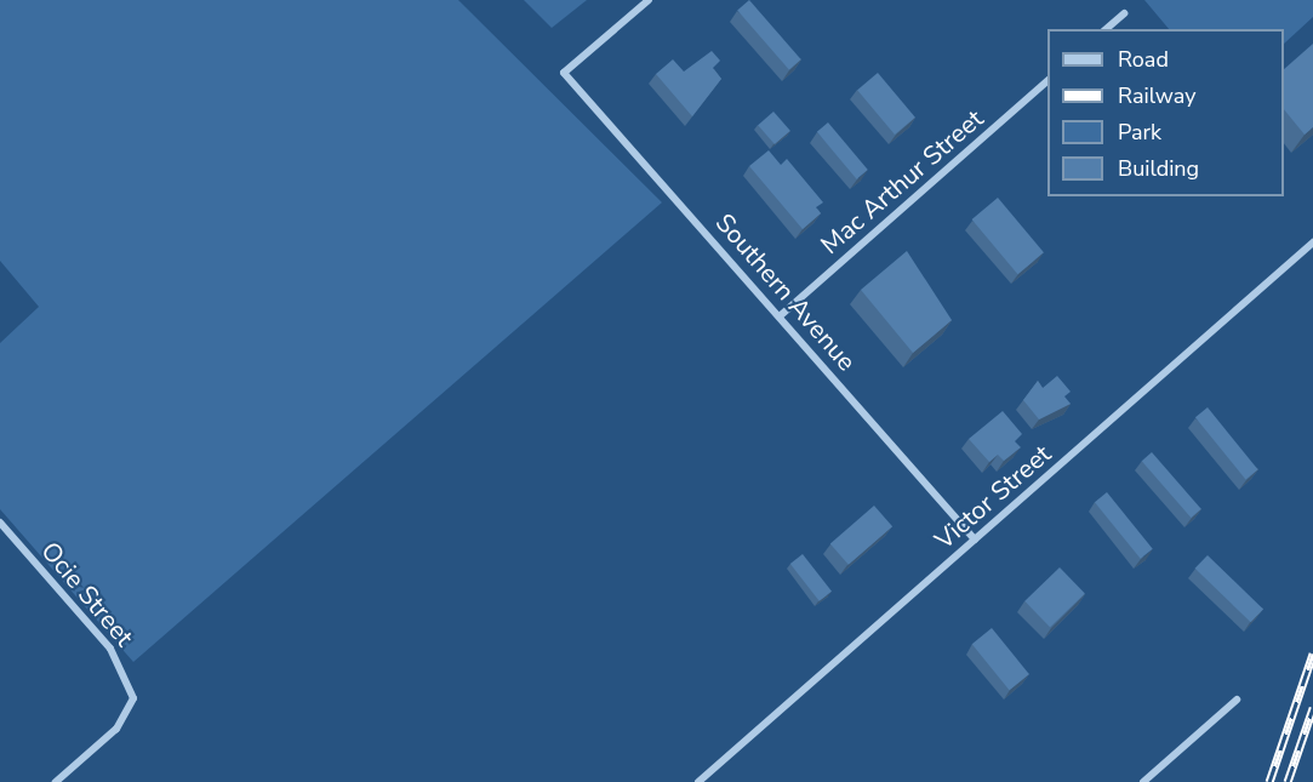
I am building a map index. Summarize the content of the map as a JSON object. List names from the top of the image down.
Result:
{
  "streets": {
    "street": [
      "Mac Arthur Street",
      "Southern Avenue",
      "Victor Street",
      "Ocie Street"
    ]
  },
  "crossings": [
    ["Mac Arthur Street", "Southern Avenue"],
    ["Southern Avenue", "Victor Street"]
  ],
  "legend": [
    "Road",
    "Railway",
    "Park",
    "Building"
  ]
}
